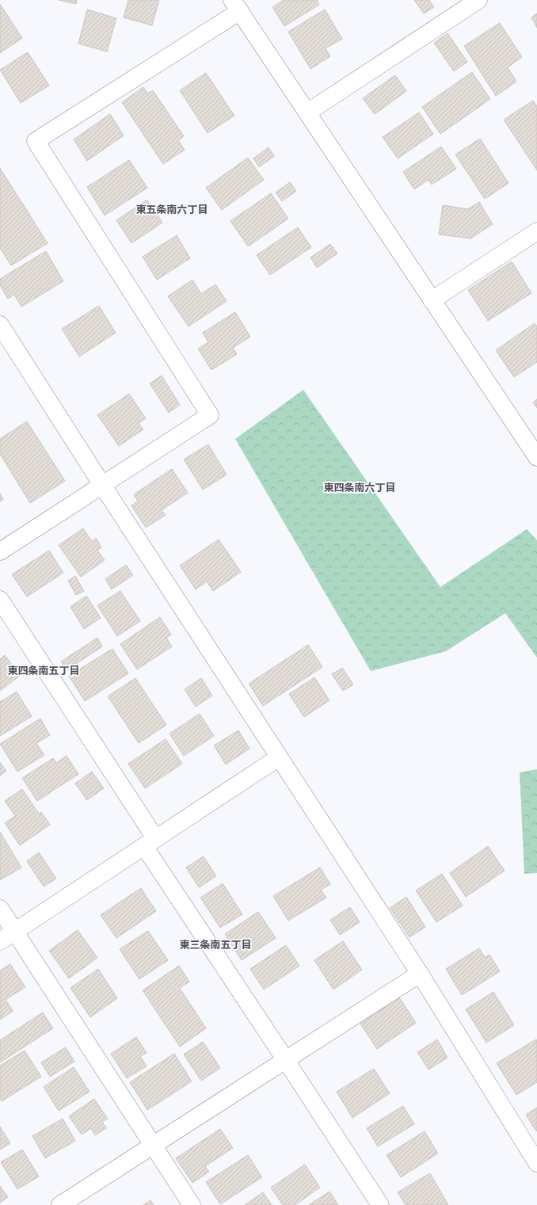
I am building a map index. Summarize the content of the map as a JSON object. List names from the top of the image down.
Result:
{
  "districts": [
    "東五条南六丁目",
    "東四条南六丁目",
    "東四条南五丁目",
    "東三条南五丁目"
  ]
}
